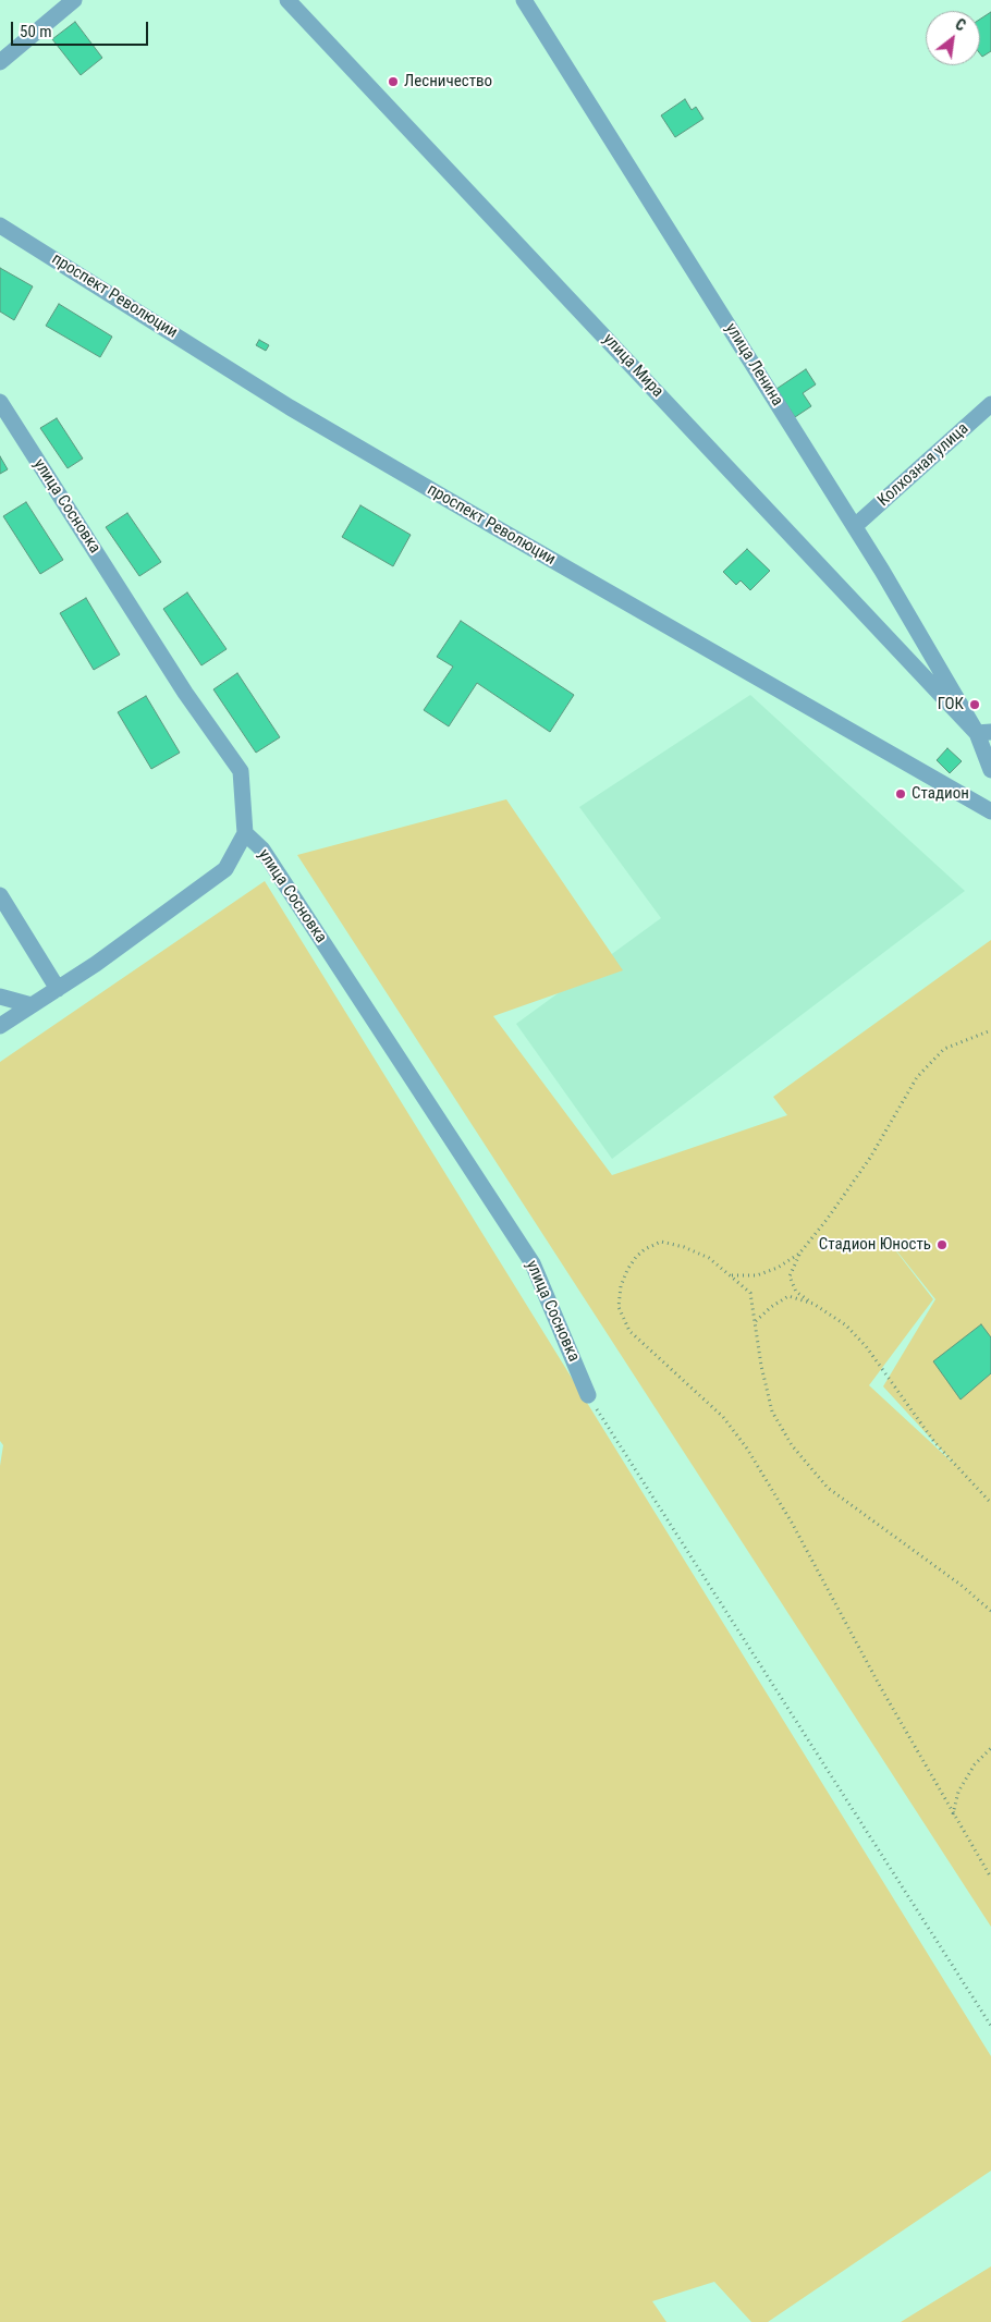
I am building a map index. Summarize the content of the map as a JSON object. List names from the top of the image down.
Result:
{
  "streets": {
    "street": [
      "проспект Революции",
      "улица Ленина",
      "улица Мира",
      "Колхозная улица",
      "улица Сосновка"
    ]
  },
  "crossings": [
    ["улица Ленина", "улица Мира"],
    ["улица Ленина", "Колхозная улица"]
  ],
  "places": [
    "Лесничество",
    "ГОК",
    "Стадион",
    "Стадион Юность"
  ],
  "scale_bar": "50 m",
  "north": "top right"
}
